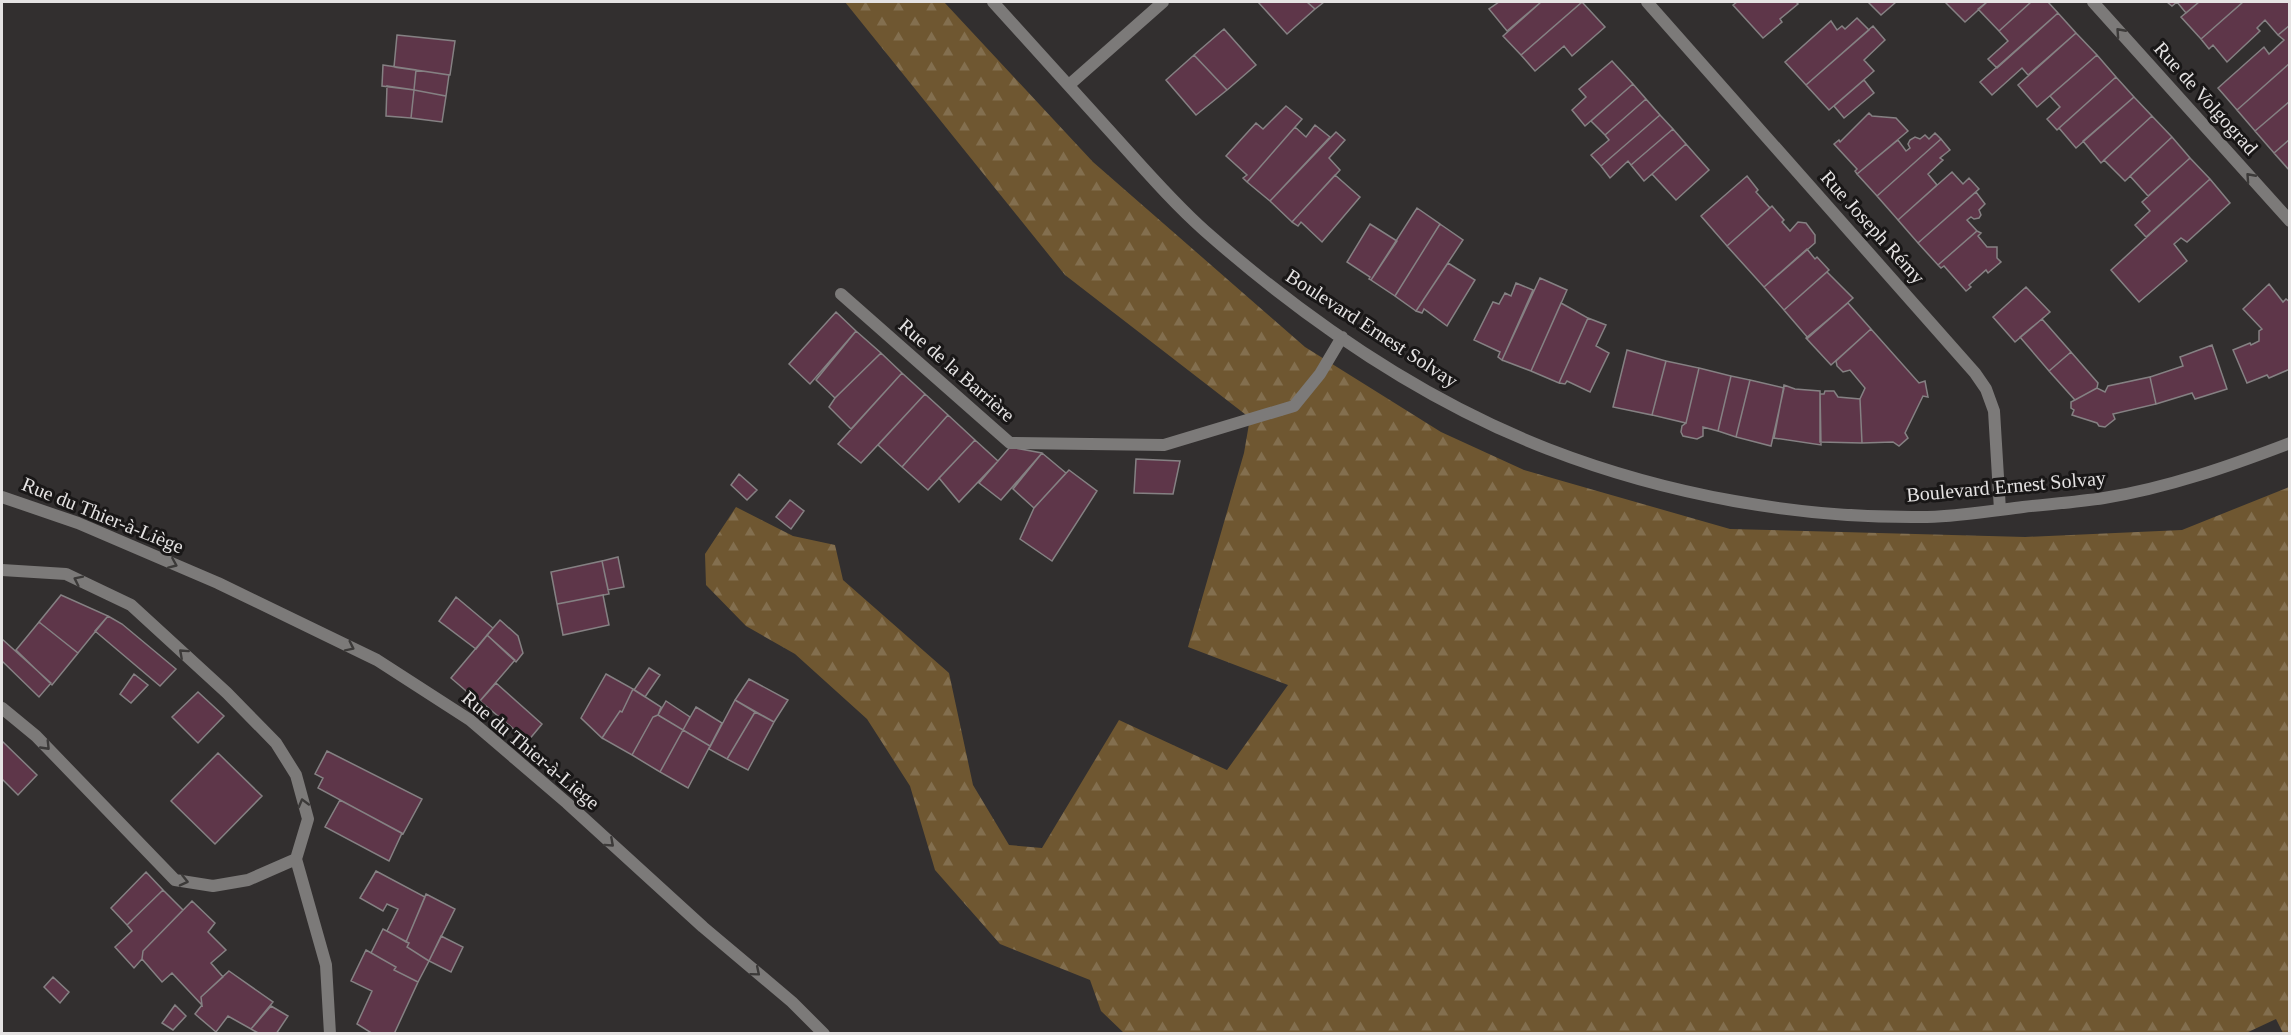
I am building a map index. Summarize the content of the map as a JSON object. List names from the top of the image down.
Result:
{
  "streets": {
    "street": [
      "Rue de Volgograd",
      "Rue Joseph Rémy",
      "Boulevard Ernest Solvay",
      "Rue de la Barrière",
      "Rue du Thier-à-Liège"
    ]
  },
  "crossings": [
    ["Rue Joseph Rémy", "Boulevard Ernest Solvay"],
    ["Boulevard Ernest Solvay", "Rue de la Barrière"]
  ],
  "one_way": ["Rue de Volgograd", "Rue du Thier-à-Liège"]
}
